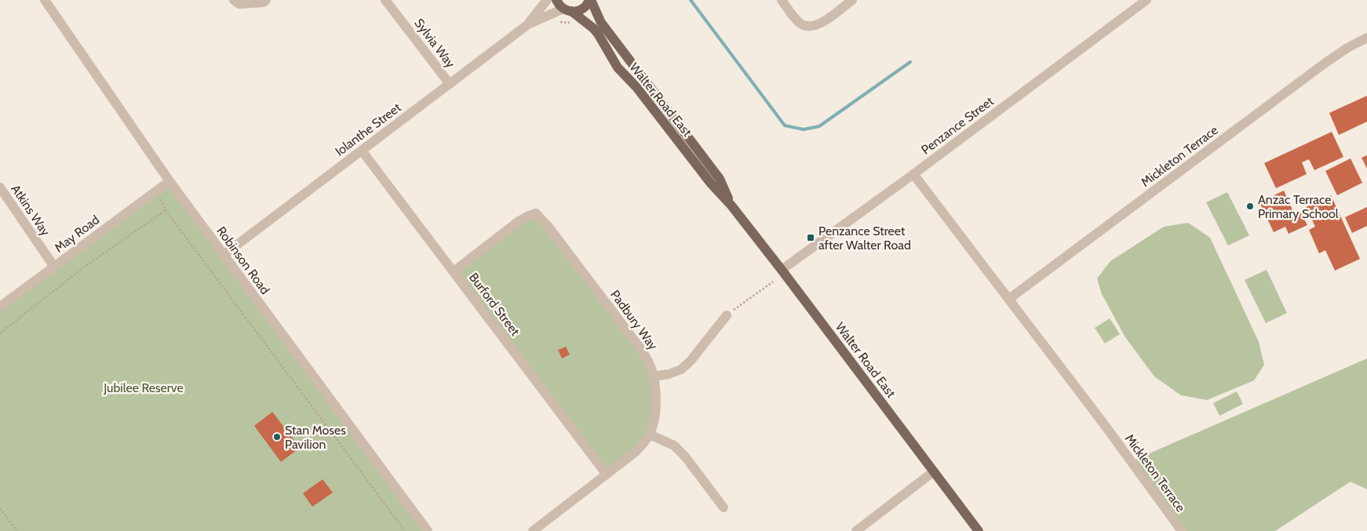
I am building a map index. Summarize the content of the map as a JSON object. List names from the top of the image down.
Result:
{
  "streets": {
    "main road": ["Walter Road East"],
    "street": [
      "Sylvia Way",
      "Penzance Street",
      "Iolanthe Street",
      "Mickleton Terrace",
      "Atkins Way",
      "May Road",
      "Robinson Road",
      "Burford Street",
      "Padbury Way"
    ]
  },
  "crossings": [
    ["Sylvia Way", "Iolanthe Street"],
    ["Walter Road East", "Penzance Street"],
    ["Walter Road East", "Iolanthe Street"],
    ["Penzance Street", "Mickleton Terrace"],
    ["Iolanthe Street", "Robinson Road"],
    ["Iolanthe Street", "Burford Street"],
    ["Atkins Way", "May Road"],
    ["May Road", "Robinson Road"],
    ["Burford Street", "Padbury Way"]
  ],
  "parks": ["Jubilee Reserve"],
  "places": {
    "other": ["Anzac Terrace Primary School", "Stan Moses Pavilion"],
    "transit": ["Penzance Street after Walter Road"]
  }
}
